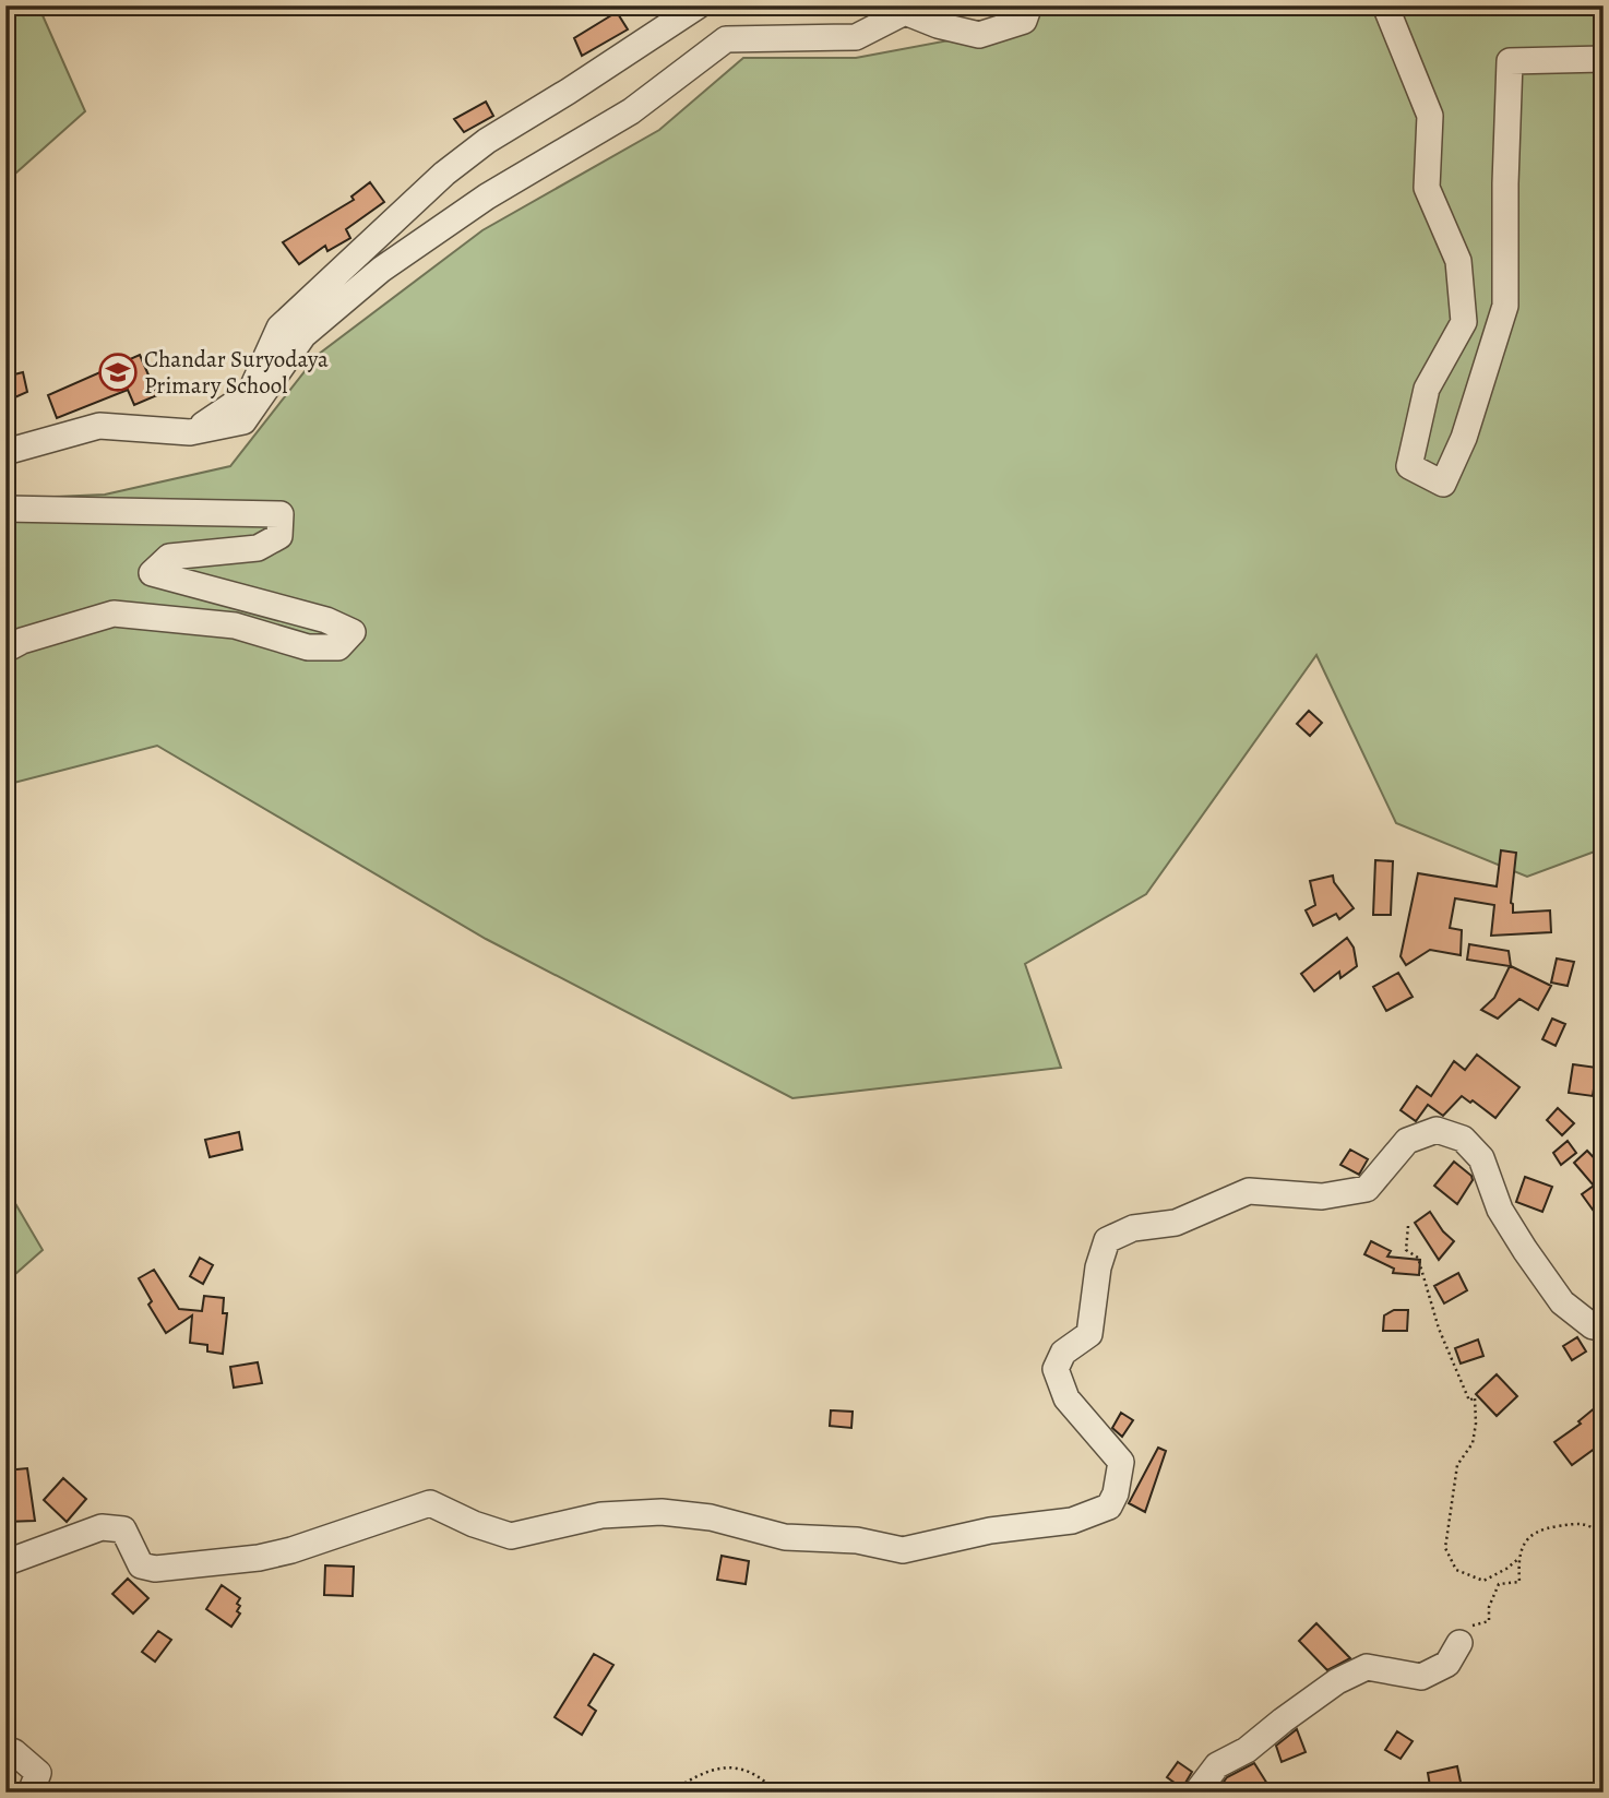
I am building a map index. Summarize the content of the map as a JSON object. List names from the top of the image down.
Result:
{
  "places": {
    "school or university": ["Chandar Suryodaya Primary School"]
  }
}
